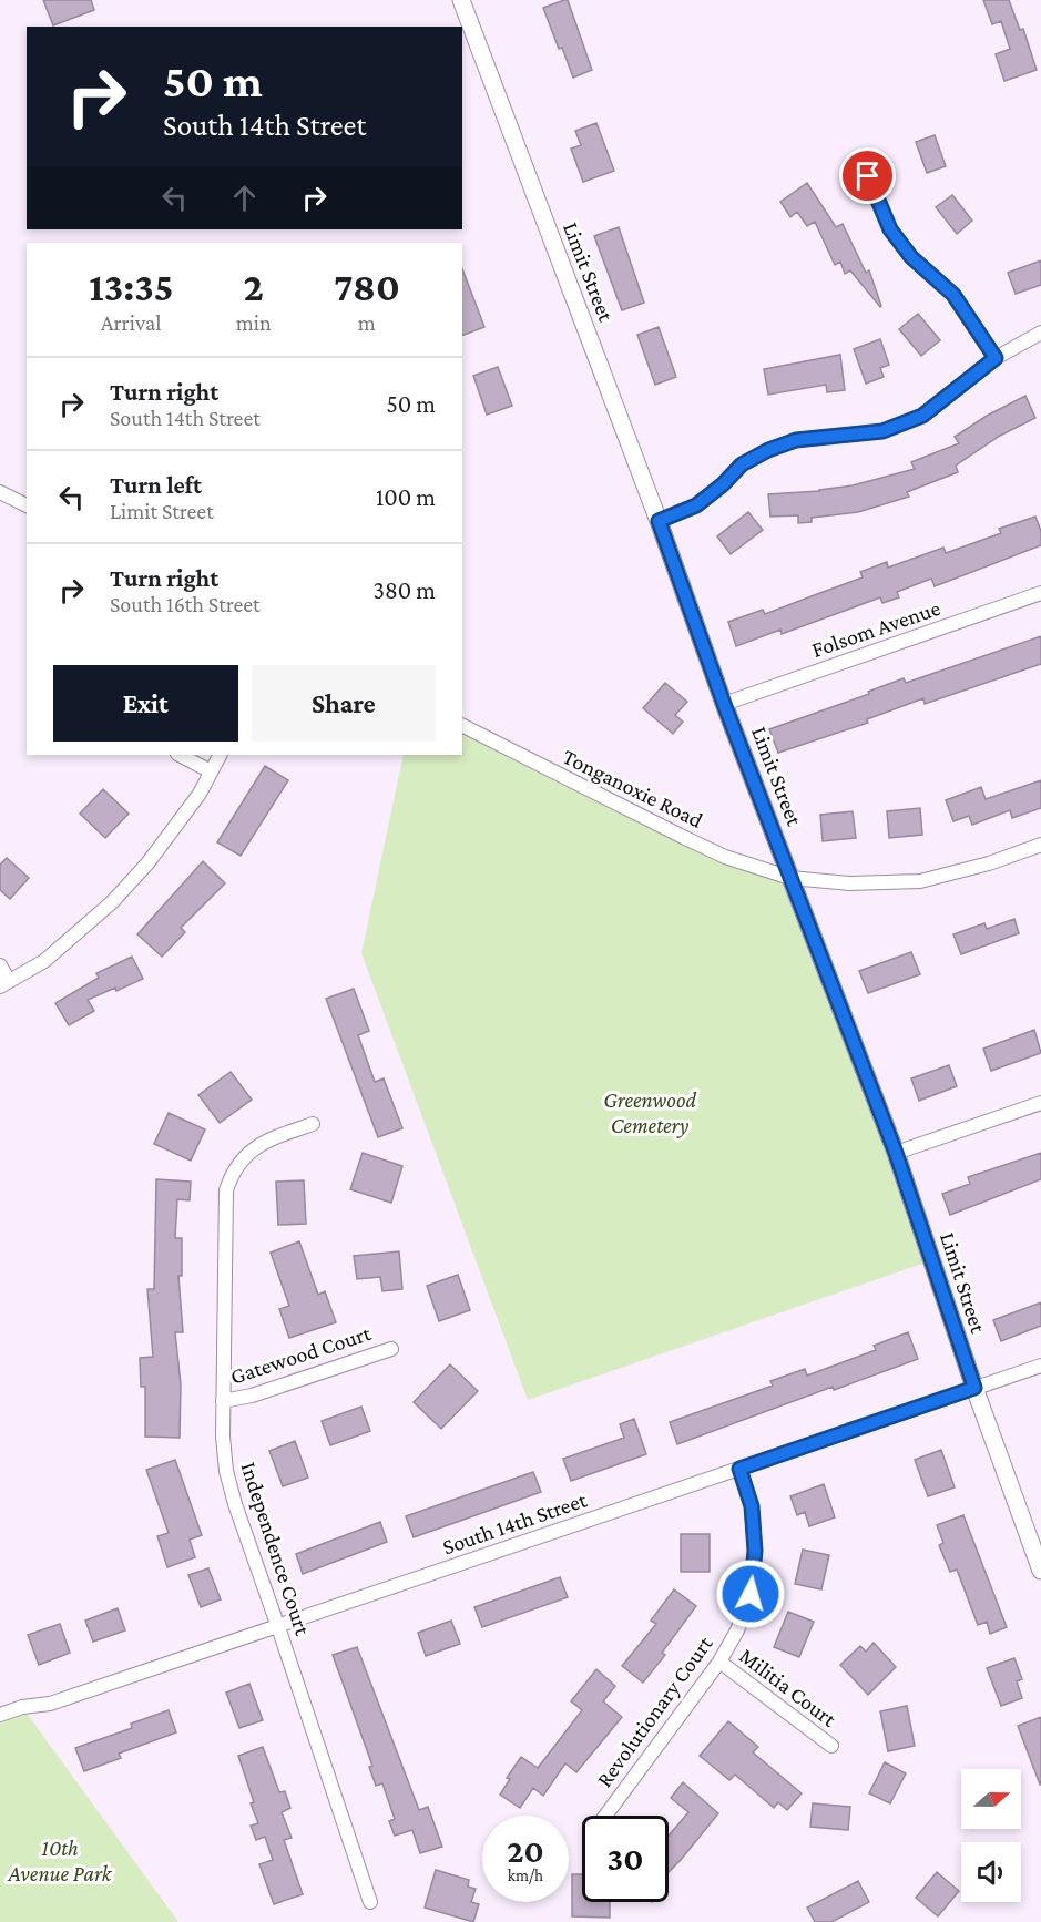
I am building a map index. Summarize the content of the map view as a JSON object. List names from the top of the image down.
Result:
{
  "streets": {
    "street": [
      "Limit Street",
      "Folsom Avenue",
      "Tonganoxie Road",
      "Gatewood Court",
      "South 14th Street",
      "Independence Court",
      "Militia Court",
      "Revolutionary Court"
    ]
  },
  "crossings": [
    ["Limit Street", "Folsom Avenue"],
    ["Limit Street", "Tonganoxie Road"],
    ["Limit Street", "South 14th Street"],
    ["Gatewood Court", "Independence Court"],
    ["South 14th Street", "Independence Court"],
    ["South 14th Street", "Revolutionary Court"],
    ["Militia Court", "Revolutionary Court"]
  ],
  "parks": ["Greenwood Cemetery", "10th Avenue Park"],
  "north": "right",
  "page": {
    "turn": ["50 m", "South 14th Street"],
    "eta": [
      "13:35",
      "Arrival",
      "2",
      "min",
      "780",
      "m"
    ],
    "list": [
      {
        "name": "Turn right",
        "note": "South 14th Street",
        "value": "50 m"
      },
      {
        "name": "Turn left",
        "note": "Limit Street",
        "value": "100 m"
      },
      {
        "name": "Turn right",
        "note": "South 16th Street",
        "value": "380 m"
      }
    ],
    "buttons": ["Exit", "Share"],
    "speed": "20 km/h",
    "limit": "30"
  }
}
